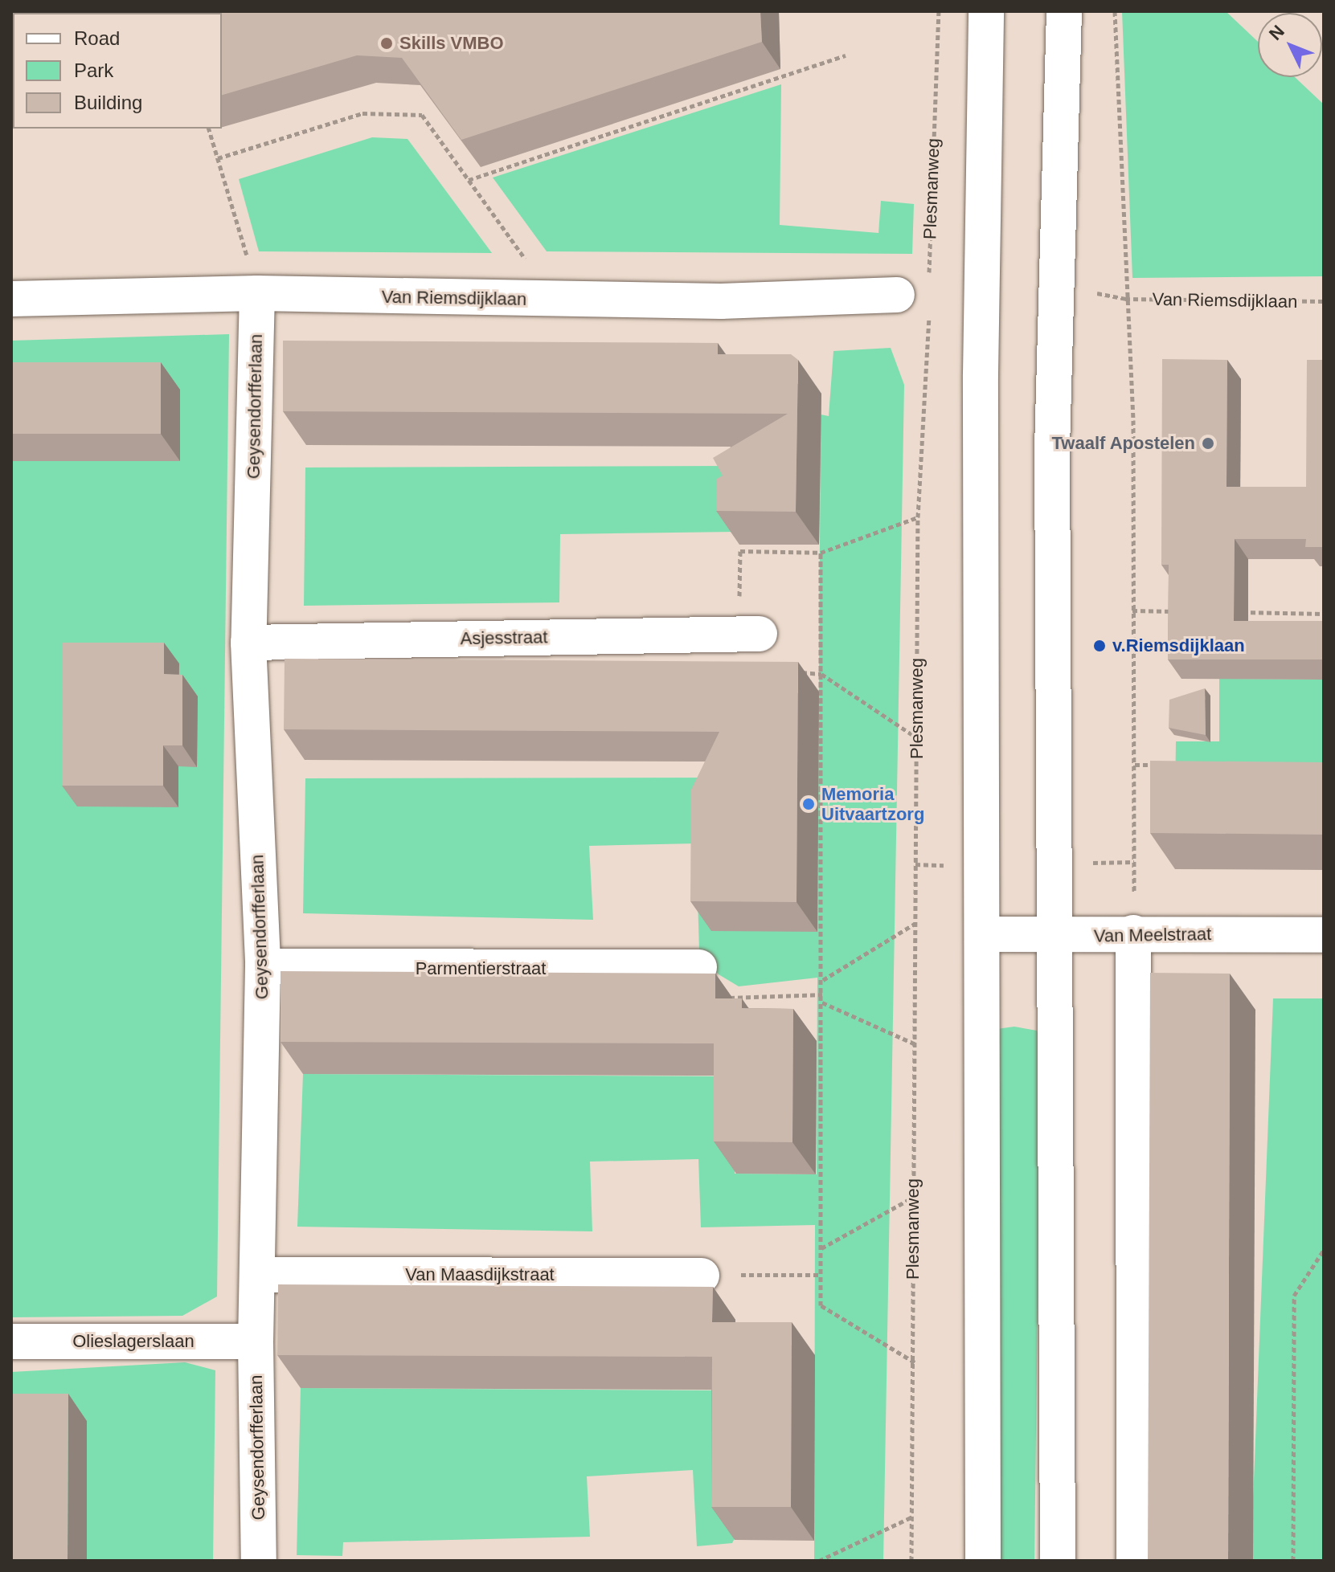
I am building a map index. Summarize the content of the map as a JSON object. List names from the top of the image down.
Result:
{
  "streets": {
    "street": [
      "Van Riemsdijklaan",
      "Geysendorfferlaan",
      "Asjesstraat",
      "Van Meelstraat",
      "Parmentierstraat",
      "Van Maasdijkstraat",
      "Olieslagerslaan"
    ],
    "path": ["Plesmanweg"]
  },
  "crossings": [
    ["Plesmanweg", "Van Riemsdijklaan"],
    ["Van Riemsdijklaan", "Geysendorfferlaan"],
    ["Geysendorfferlaan", "Asjesstraat"],
    ["Geysendorfferlaan", "Parmentierstraat"],
    ["Geysendorfferlaan", "Van Maasdijkstraat"],
    ["Geysendorfferlaan", "Olieslagerslaan"]
  ],
  "places": [
    "Skills VMBO",
    "Twaalf Apostelen",
    "v.Riemsdijklaan",
    "Memoria Uitvaartzorg"
  ],
  "legend": ["Road", "Park", "Building"],
  "north": "top left"
}
